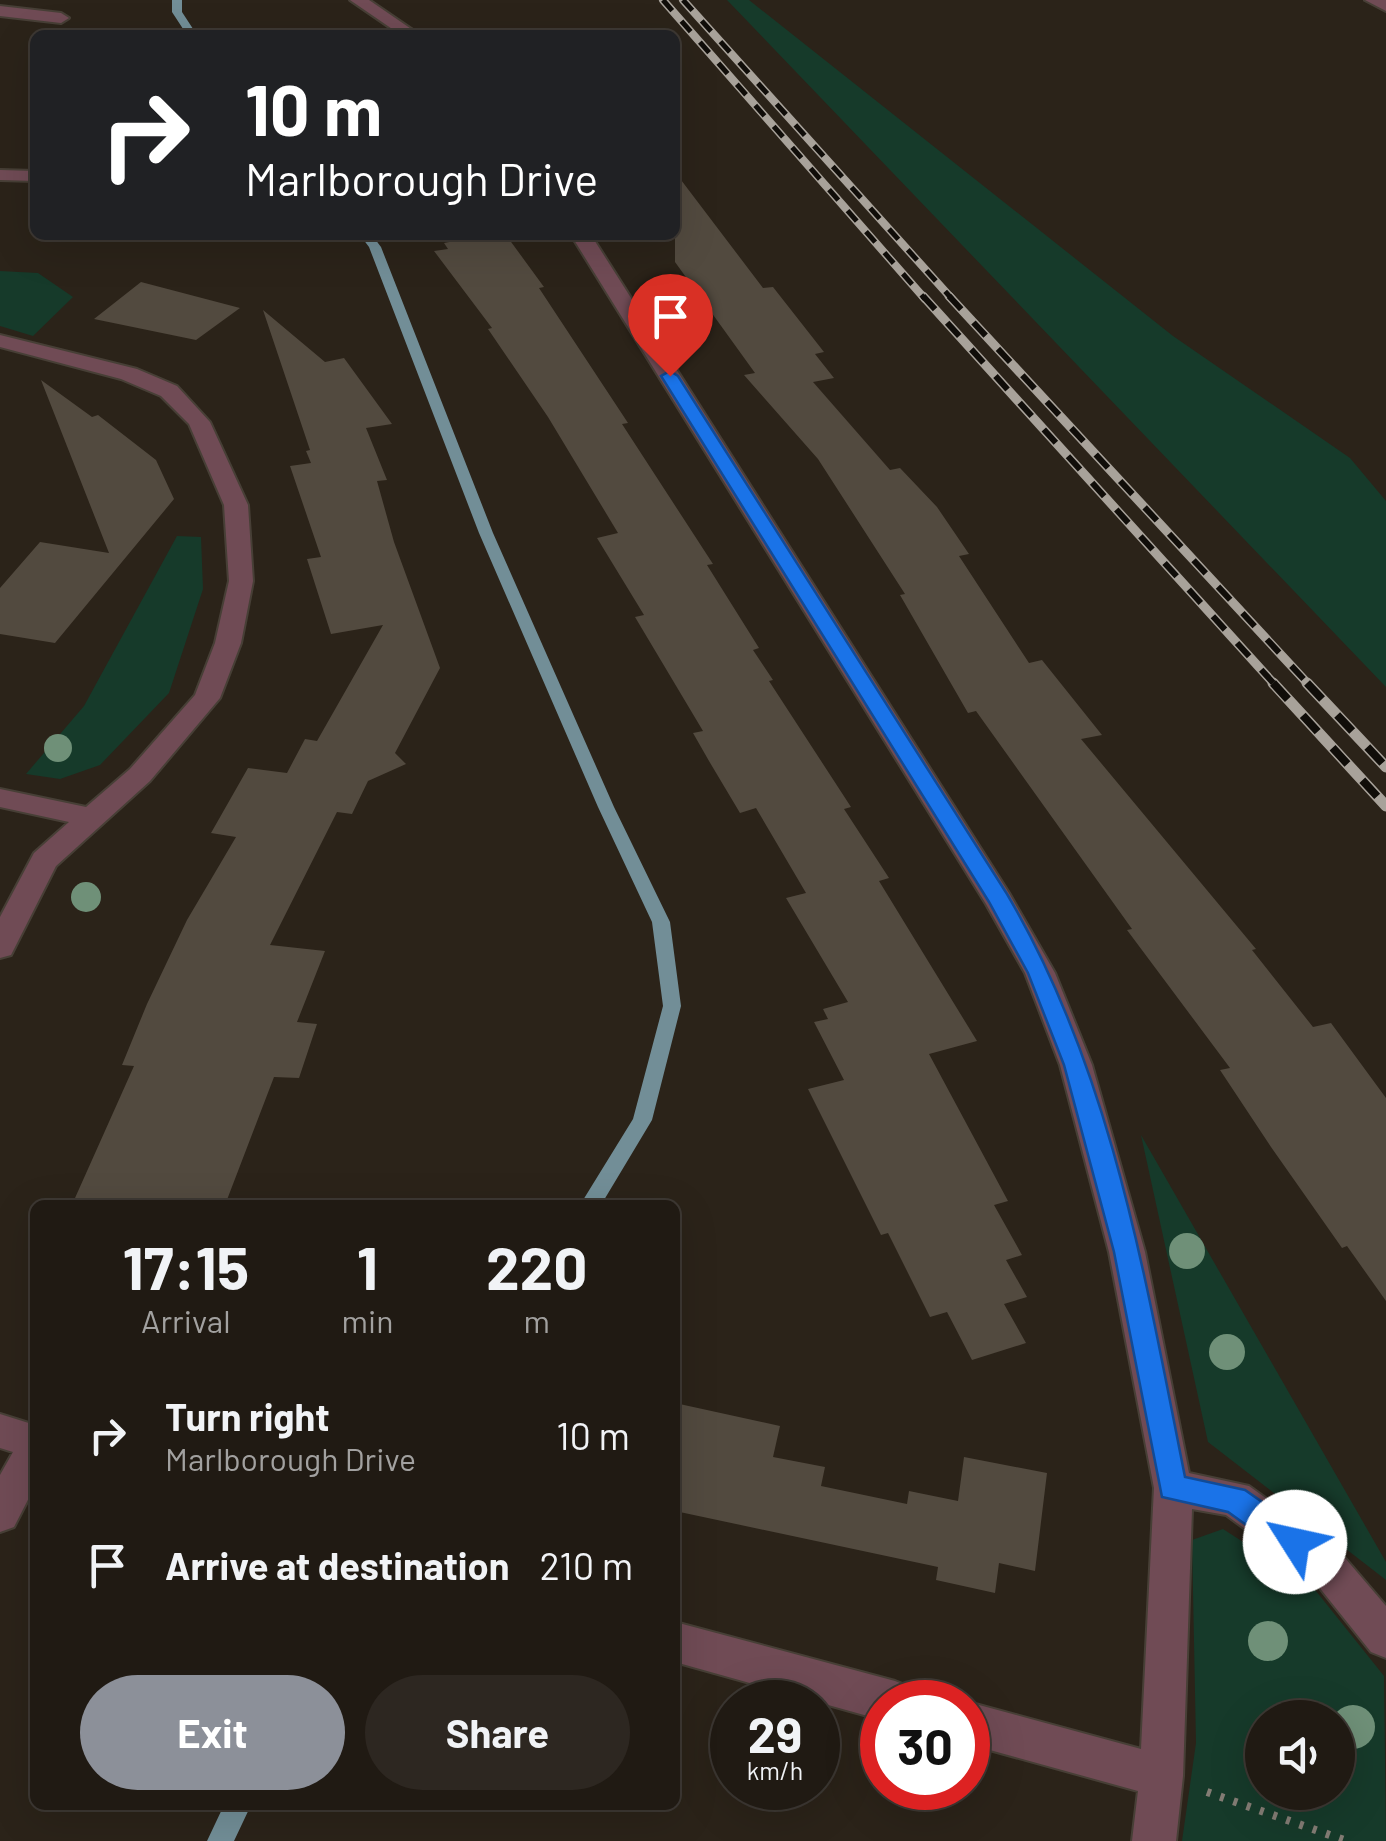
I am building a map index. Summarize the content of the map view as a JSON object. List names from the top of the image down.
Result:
{
  "page": {
    "turn": ["10 m", "Marlborough Drive"],
    "eta": [
      "17:15",
      "Arrival",
      "1",
      "min",
      "220",
      "m"
    ],
    "list": [
      {
        "name": "Turn right",
        "note": "Marlborough Drive",
        "value": "10 m"
      },
      {
        "name": "Arrive at destination",
        "value": "210 m"
      }
    ],
    "buttons": ["Exit", "Share"],
    "speed": "29 km/h",
    "limit": "30"
  }
}
